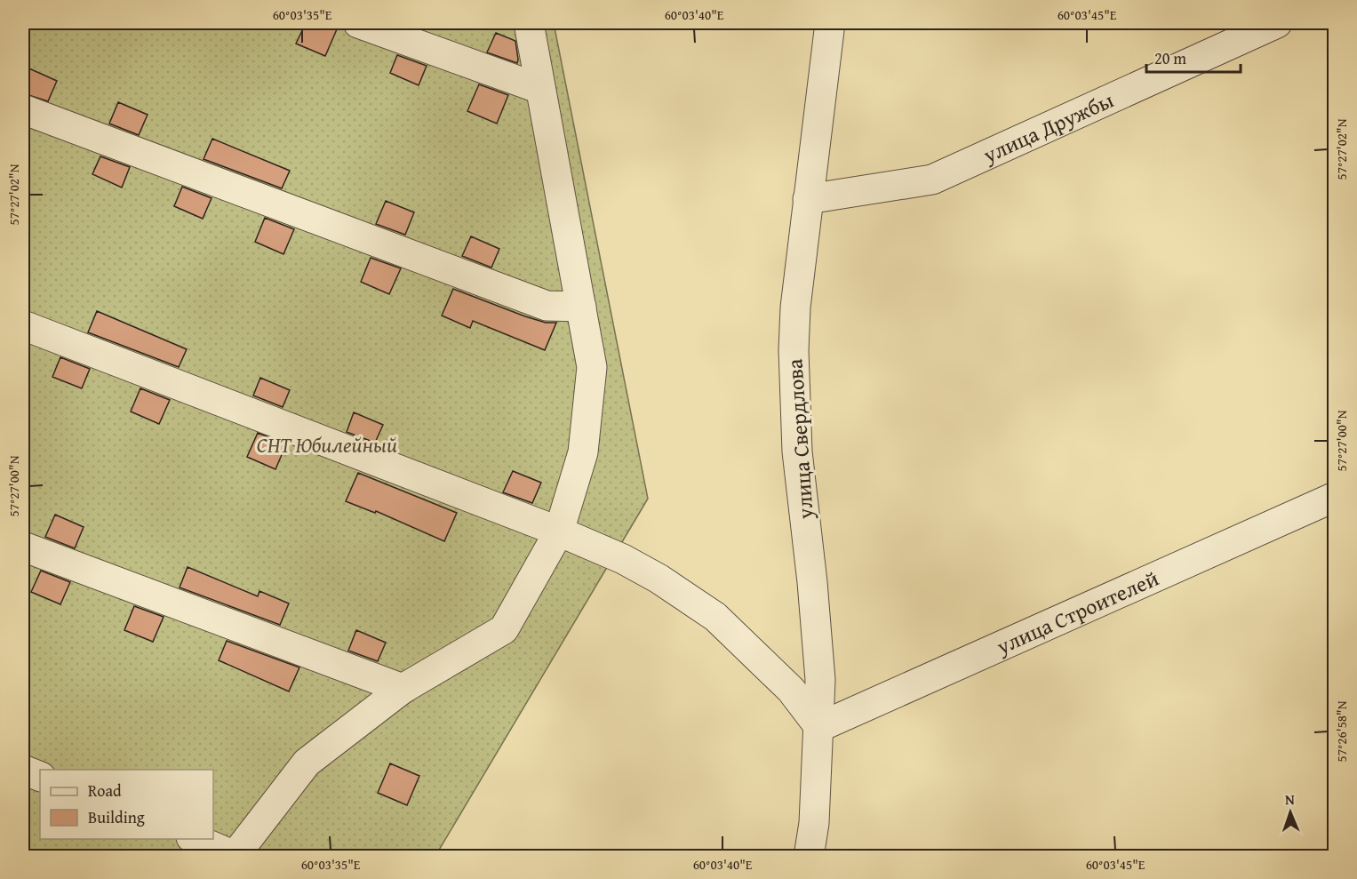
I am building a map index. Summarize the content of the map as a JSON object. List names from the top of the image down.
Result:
{
  "streets": {
    "street": ["улица Дружбы", "улица Свердлова", "улица Строителей"]
  },
  "crossings": [
    ["улица Дружбы", "улица Свердлова"],
    ["улица Свердлова", "улица Строителей"]
  ],
  "parks": ["СНТ Юбилейный"],
  "legend": ["Road", "Building"],
  "scale_bar": "20 m",
  "north": "top",
  "coordinates": [
    "60°03'35\"E",
    "60°03'40\"E",
    "60°03'45\"E",
    "57°27'02\"N",
    "57°27'00\"N",
    "57°26'58\"N"
  ]
}
